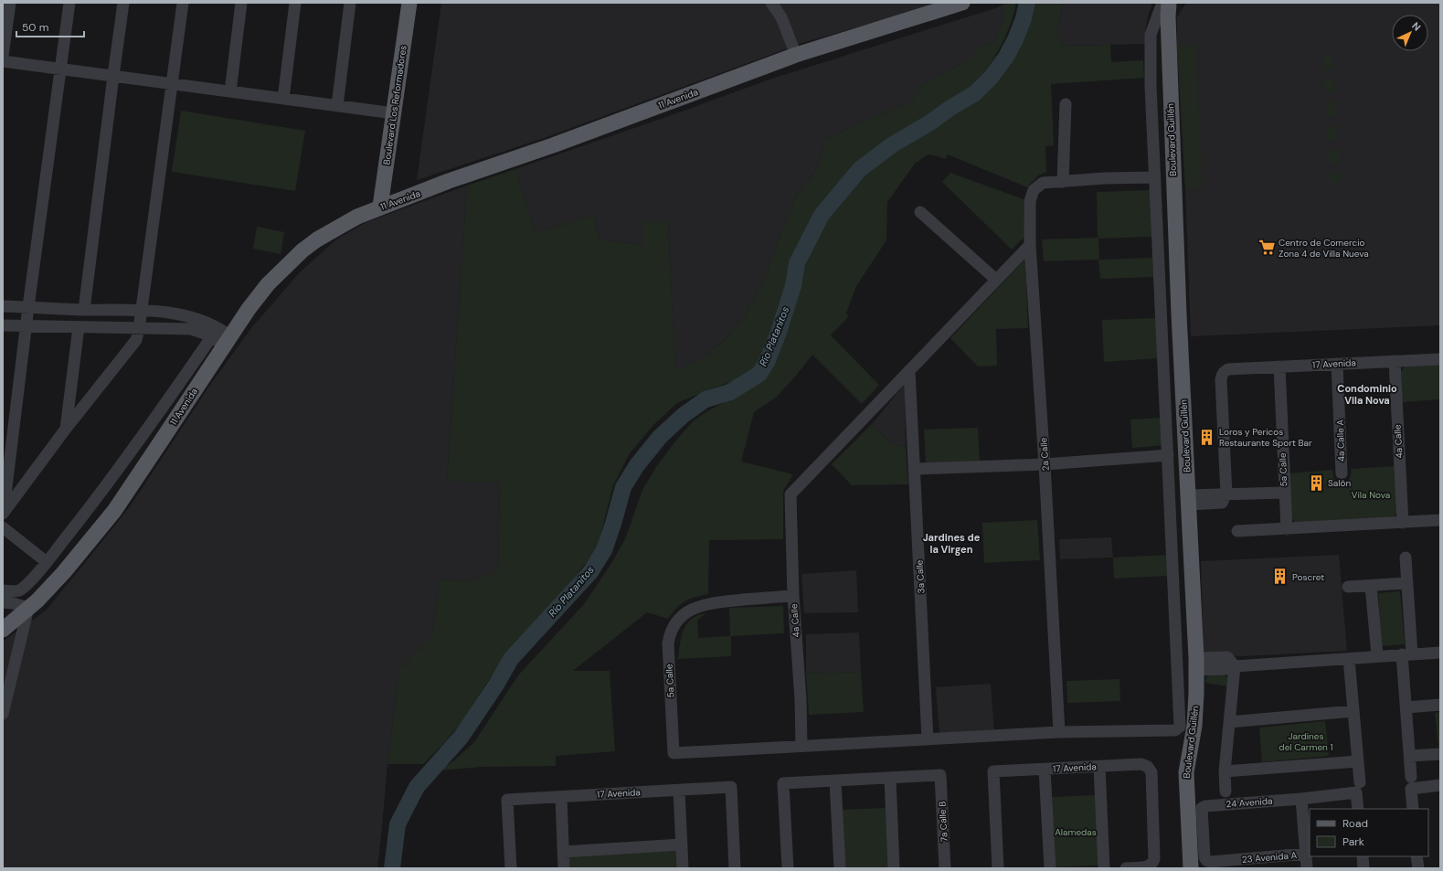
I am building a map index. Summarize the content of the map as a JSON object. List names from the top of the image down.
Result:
{
  "streets": {
    "main road": ["11 Avenida", "Boulevard Los Reformadores", "Boulevard Guillén"],
    "street": [
      "17 Avenida",
      "4a Calle A",
      "4a Calle",
      "2a Calle",
      "5a Calle",
      "3a Calle",
      "24 Avenida",
      "7a Calle B",
      "23 Avenida A"
    ]
  },
  "crossings": [
    ["11 Avenida", "Boulevard Los Reformadores"],
    ["17 Avenida", "4a Calle A"],
    ["17 Avenida", "4a Calle"],
    ["17 Avenida", "5a Calle"],
    ["4a Calle", "5a Calle"],
    ["4a Calle", "3a Calle"],
    ["24 Avenida", "23 Avenida A"]
  ],
  "districts": ["Condominio Vila Nova", "Jardines de la Virgen"],
  "water": ["Río Platanitos"],
  "parks": ["Vila Nova", "Jardines del Carmen 1", "Alamedas"],
  "places": {
    "supermarket": ["Centro de Comercio Zona 4 de Villa Nueva"],
    "building": ["Loros y Pericos Restaurante Sport Bar", "Salón", "Poscret"]
  },
  "legend": ["Road", "Park"],
  "scale_bar": "50 m",
  "north": "top right"
}
